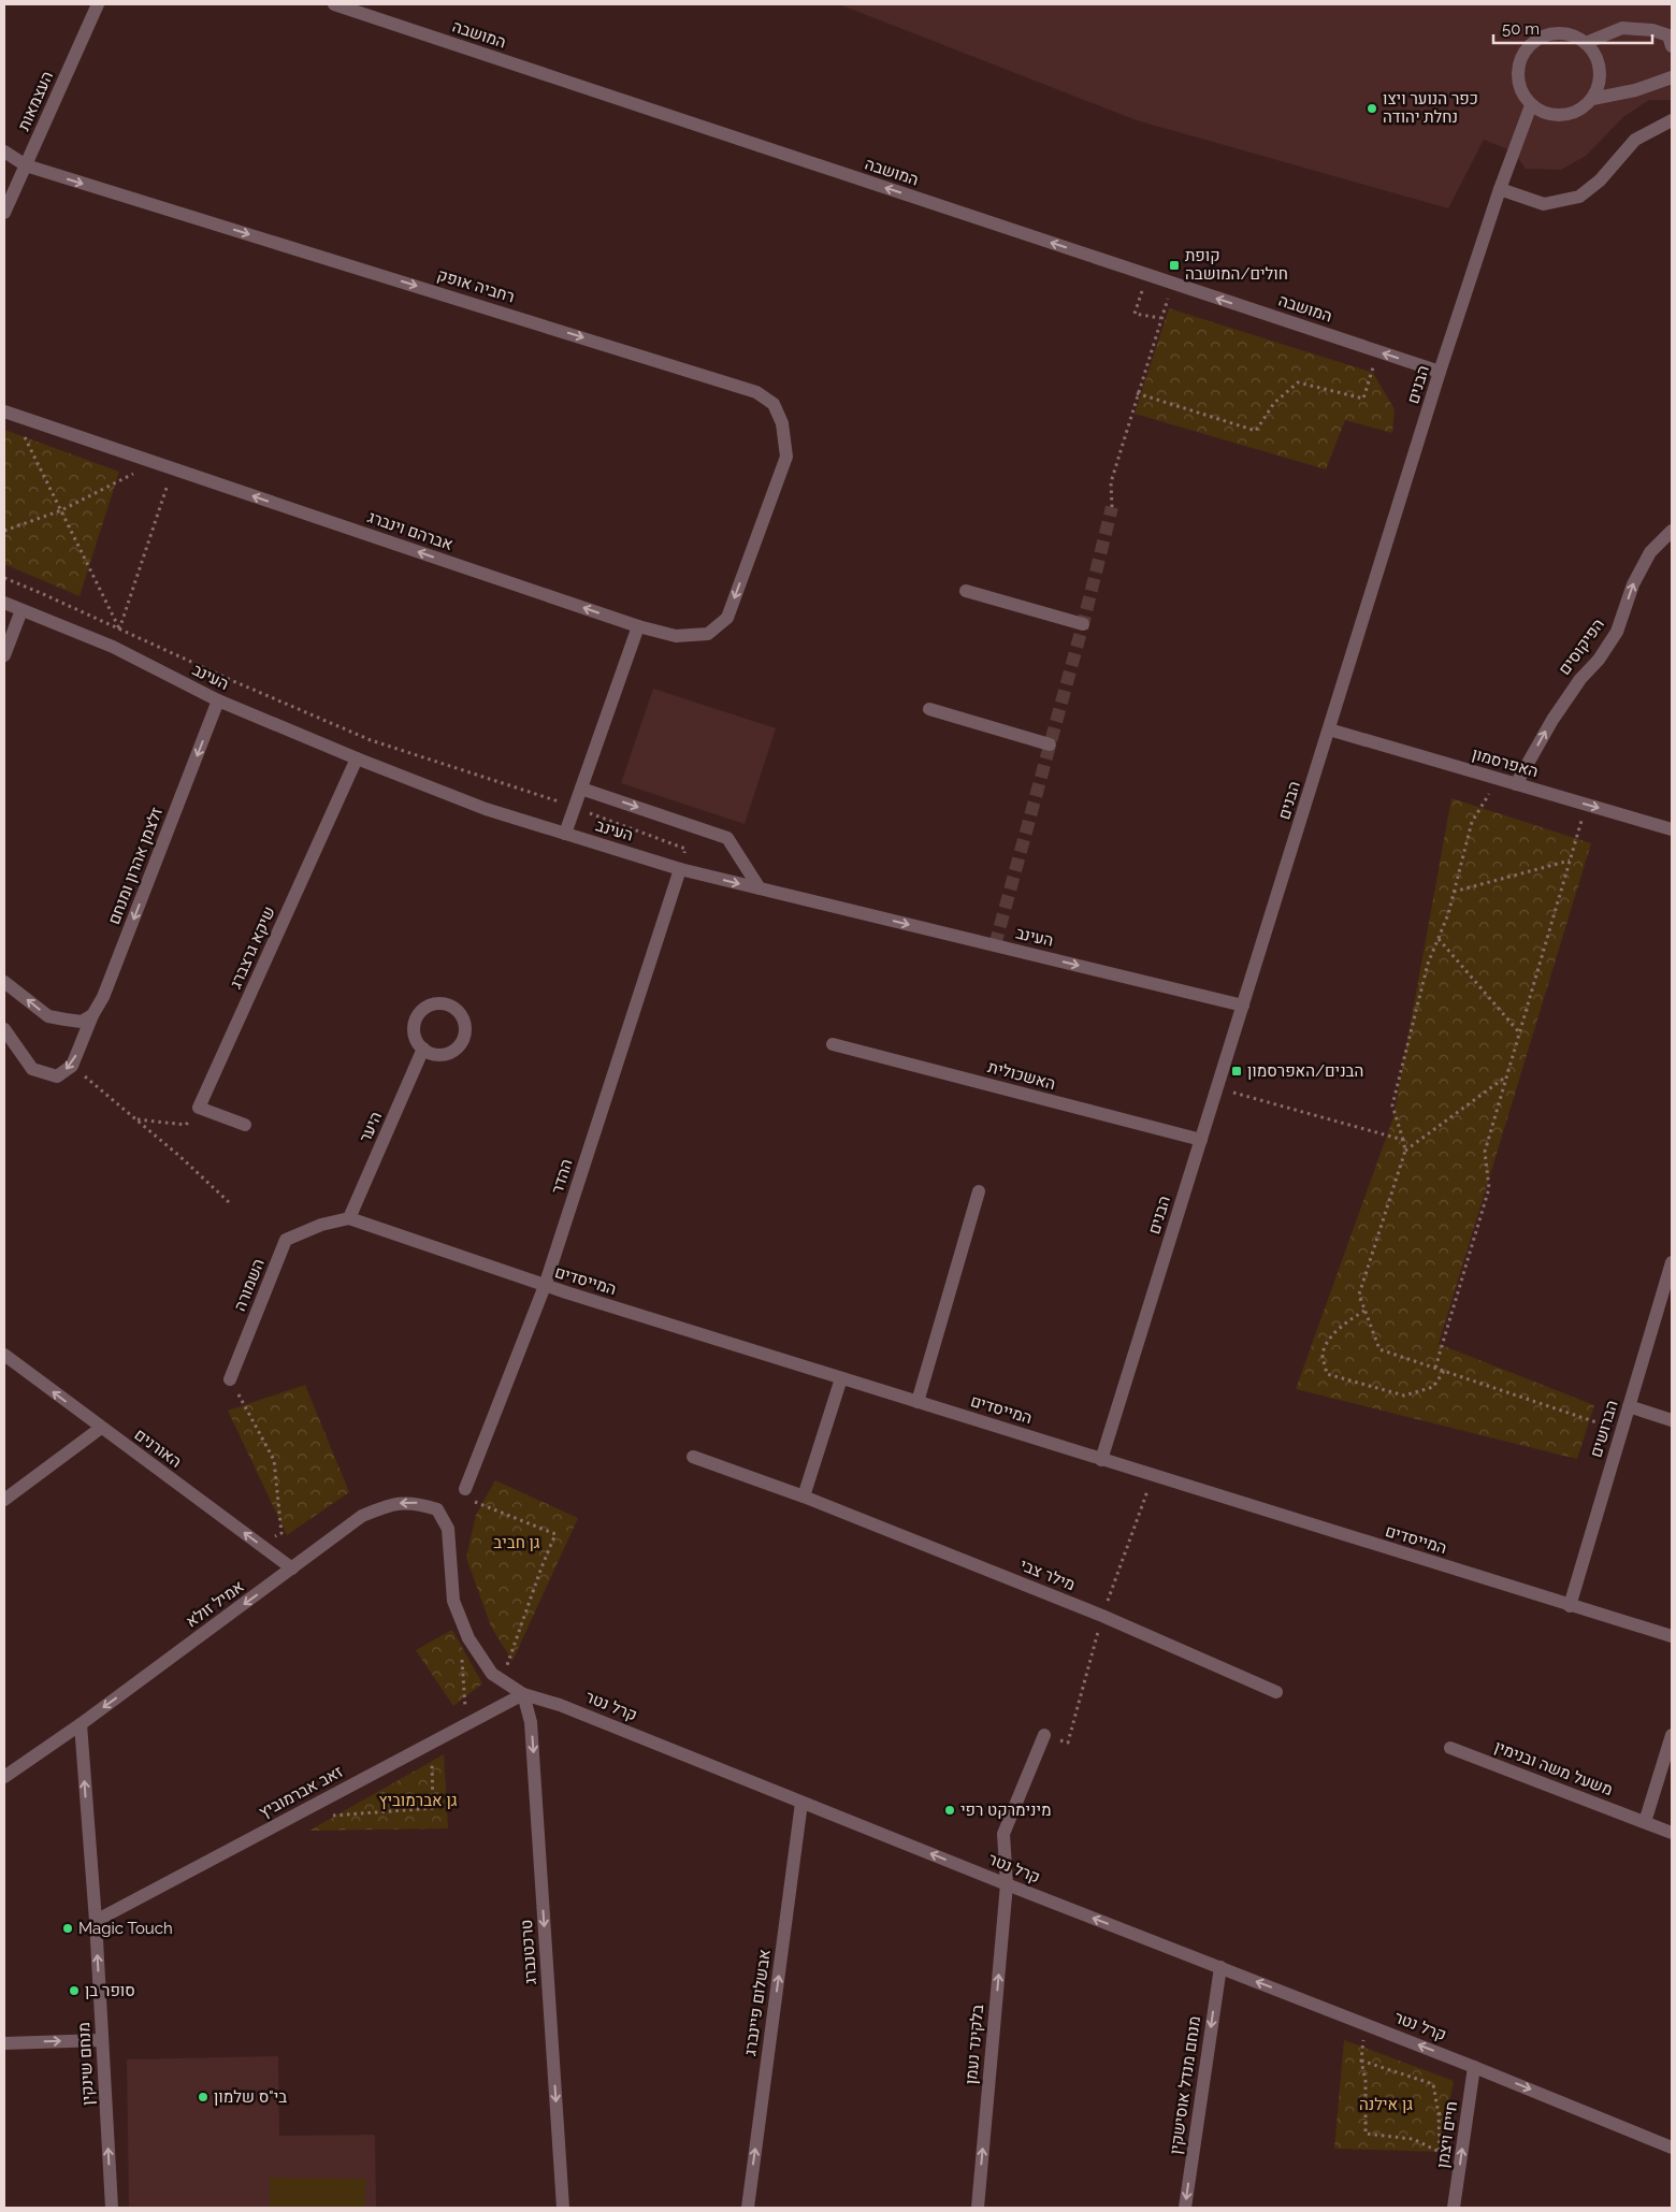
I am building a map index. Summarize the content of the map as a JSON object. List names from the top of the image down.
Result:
{
  "streets": {
    "street": [
      "המושבה",
      "העצמאות",
      "רחביה אופק",
      "הבנים",
      "אברהם וינברג",
      "הפיקוסים",
      "העינב",
      "האפרסמון",
      "זלצמן אהרון ומנחם",
      "שיקא גרצברג",
      "האשכולית",
      "היער",
      "ההדר",
      "המייסדים",
      "השמורה",
      "הברושים",
      "האורנים",
      "מילר צבי",
      "אמיל זולא",
      "קרל נטר",
      "משעל משה ובנימין",
      "זאב אברמוביץ",
      "טרכטנברג",
      "אבשלום פיינברג",
      "בלקינד נעמן",
      "מנחם שינקין",
      "מנחם מנדל אוסישקין",
      "חיים ויצמן"
    ]
  },
  "crossings": [
    ["המושבה", "הבנים"],
    ["העצמאות", "רחביה אופק"],
    ["רחביה אופק", "אברהם וינברג"],
    ["הבנים", "העינב"],
    ["הבנים", "האפרסמון"],
    ["הבנים", "האשכולית"],
    ["הבנים", "המייסדים"],
    ["הפיקוסים", "האפרסמון"],
    ["העינב", "זלצמן אהרון ומנחם"],
    ["העינב", "שיקא גרצברג"],
    ["העינב", "ההדר"],
    ["היער", "המייסדים"],
    ["היער", "השמורה"],
    ["ההדר", "המייסדים"],
    ["המייסדים", "השמורה"],
    ["המייסדים", "הברושים"],
    ["האורנים", "אמיל זולא"],
    ["אמיל זולא", "קרל נטר"],
    ["אמיל זולא", "מנחם שינקין"],
    ["קרל נטר", "זאב אברמוביץ"],
    ["קרל נטר", "טרכטנברג"],
    ["קרל נטר", "אבשלום פיינברג"],
    ["קרל נטר", "בלקינד נעמן"],
    ["קרל נטר", "מנחם מנדל אוסישקין"],
    ["קרל נטר", "חיים ויצמן"],
    ["זאב אברמוביץ", "טרכטנברג"],
    ["זאב אברמוביץ", "מנחם שינקין"]
  ],
  "one_way": [
    "המושבה",
    "רחביה אופק",
    "אברהם וינברג",
    "הפיקוסים",
    "העינב",
    "זלצמן אהרון ומנחם",
    "האורנים",
    "אמיל זולא",
    "טרכטנברג",
    "אבשלום פיינברג",
    "בלקינד נעמן",
    "מנחם שינקין",
    "מנחם מנדל אוסישקין",
    "חיים ויצמן"
  ],
  "parks": ["גן חביב", "גן אברמוביץ", "גן אילנה"],
  "places": {
    "other": [
      "כפר הנוער ויצו נחלת יהודה",
      "מינימרקט רפי",
      "Magic Touch",
      "סופר בן",
      "בי\"ס שלמון"
    ],
    "transit": ["קופת חולים/המושבה", "הבנים/האפרסמון"]
  },
  "scale_bar": "50 m"
}
